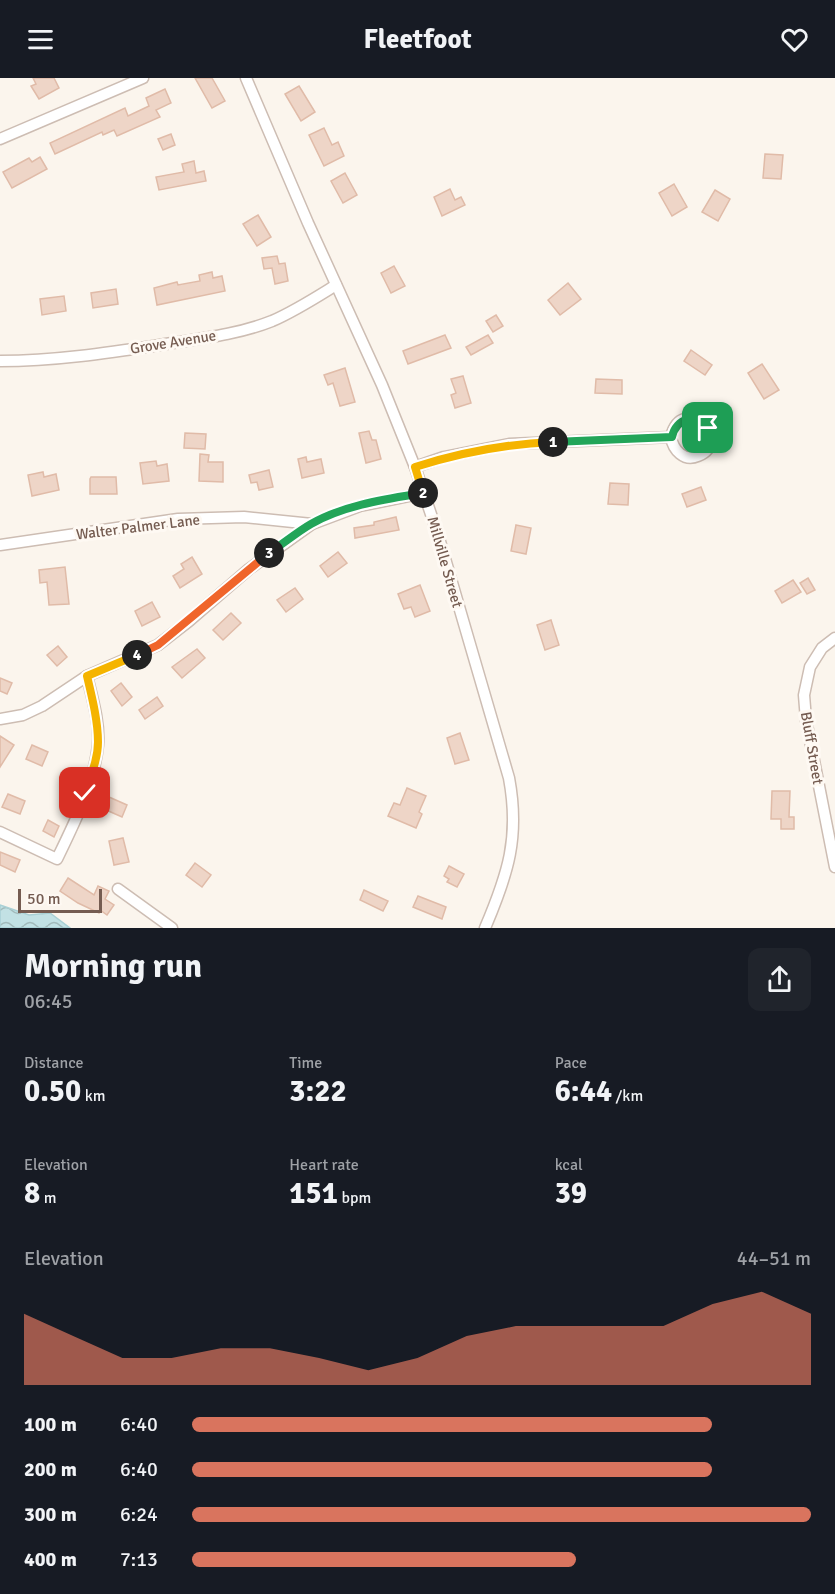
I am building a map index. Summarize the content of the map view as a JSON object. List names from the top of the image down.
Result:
{
  "streets": {
    "street": [
      "Grove Avenue",
      "Walter Palmer Lane",
      "Millville Street",
      "Bluff Street"
    ]
  },
  "crossings": [
    ["Grove Avenue", "Millville Street"]
  ],
  "scale_bar": "50 m",
  "page": {
    "header": "Fleetfoot",
    "pins": [
      "1",
      "2",
      "3",
      "4"
    ],
    "scale": "50 m",
    "heading": ["Morning run", "06:45"],
    "stats": [
      ["Distance", "0.50 km"],
      ["Time", "3:22"],
      ["Pace", "6:44 /km"],
      ["Elevation", "8 m"],
      ["Heart rate", "151 bpm"],
      ["kcal", "39"]
    ],
    "chart": ["Elevation", "44–51 m"],
    "list": [
      {
        "name": "100 m",
        "note": "6:40"
      },
      {
        "name": "200 m",
        "note": "6:40"
      },
      {
        "name": "300 m",
        "note": "6:24"
      },
      {
        "name": "400 m",
        "note": "7:13"
      }
    ]
  }
}
